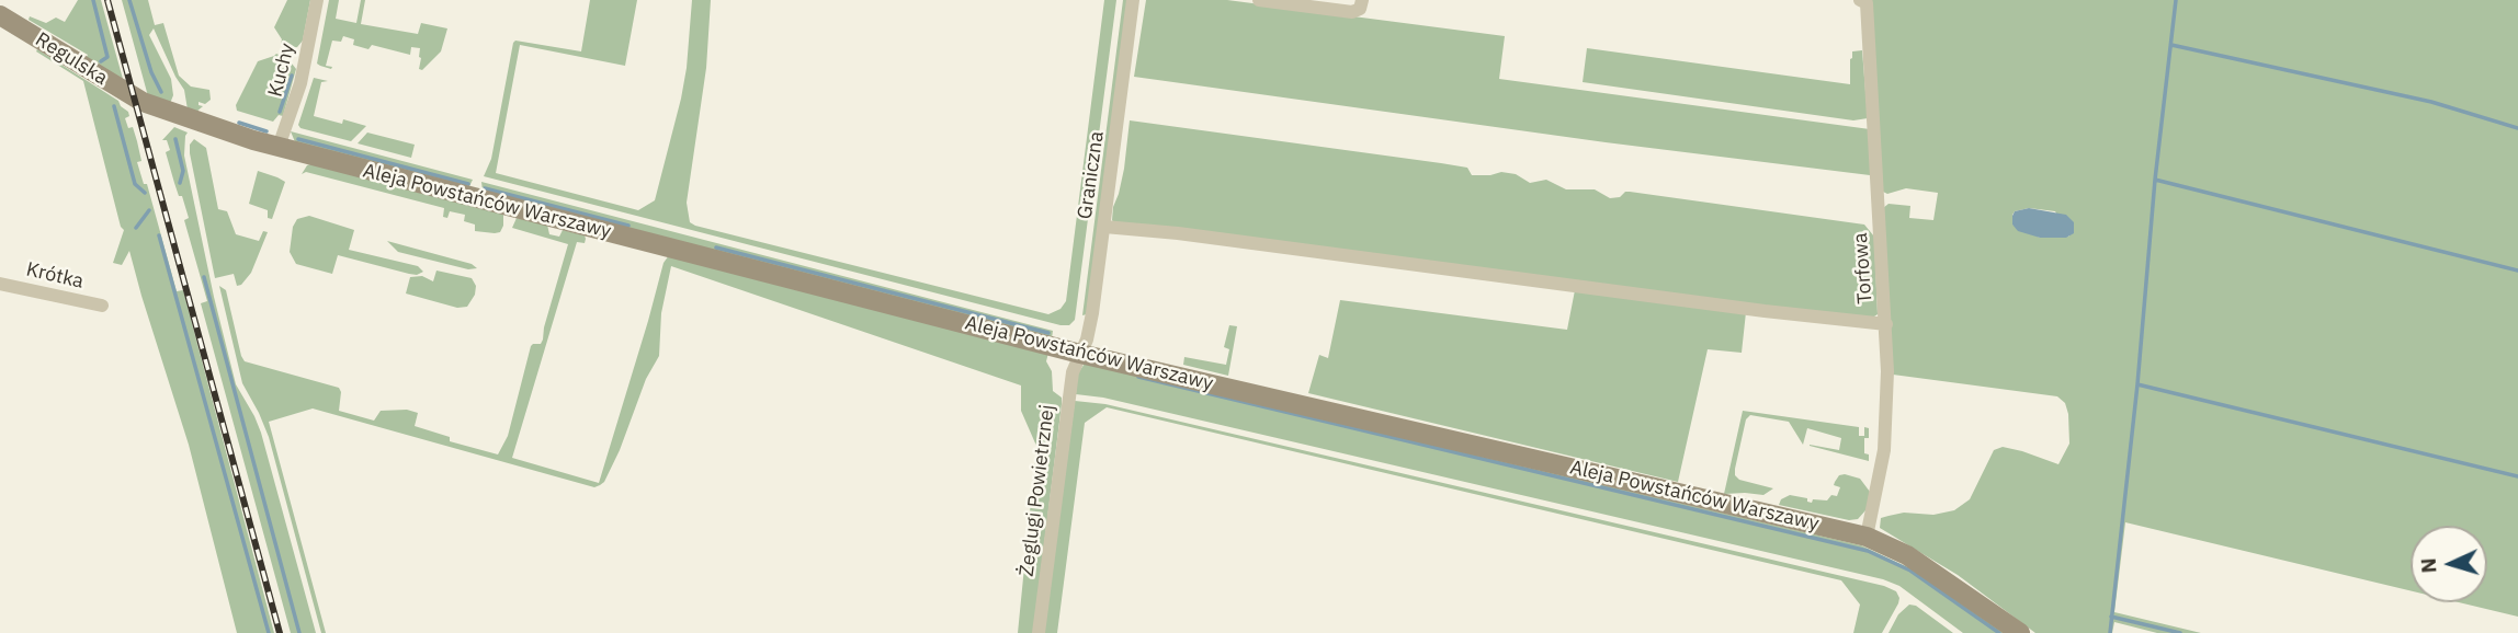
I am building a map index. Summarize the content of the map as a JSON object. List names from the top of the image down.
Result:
{
  "streets": {
    "street": [
      "Regulska",
      "Kuchy",
      "Graniczna",
      "Aleja Powstańców Warszawy",
      "Torfowa",
      "Krótka",
      "Żeglugi Powietrznej"
    ]
  },
  "crossings": [
    ["Regulska", "Aleja Powstańców Warszawy"],
    ["Kuchy", "Aleja Powstańców Warszawy"],
    ["Graniczna", "Aleja Powstańców Warszawy"],
    ["Graniczna", "Żeglugi Powietrznej"],
    ["Aleja Powstańców Warszawy", "Torfowa"],
    ["Aleja Powstańców Warszawy", "Żeglugi Powietrznej"]
  ],
  "north": "left"
}
